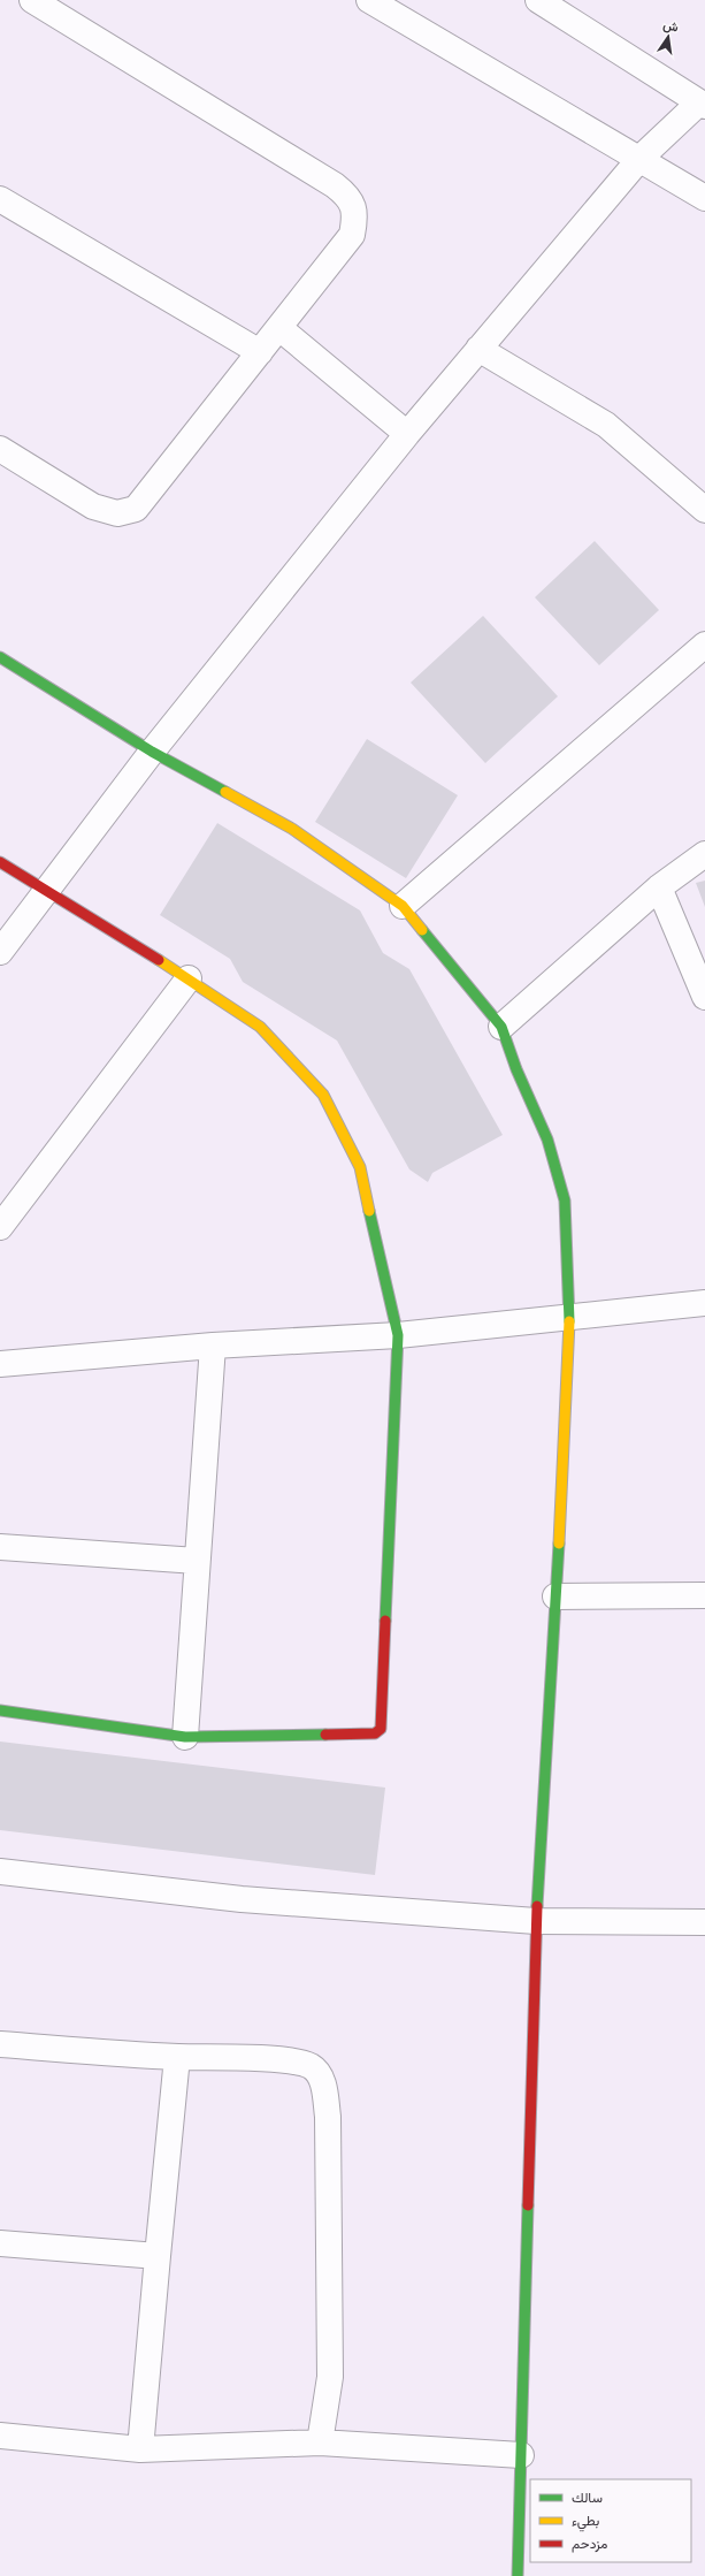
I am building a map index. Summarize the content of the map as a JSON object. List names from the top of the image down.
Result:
{
  "legend": ["سالك", "بطيء", "مزدحم"],
  "north": "top"
}
